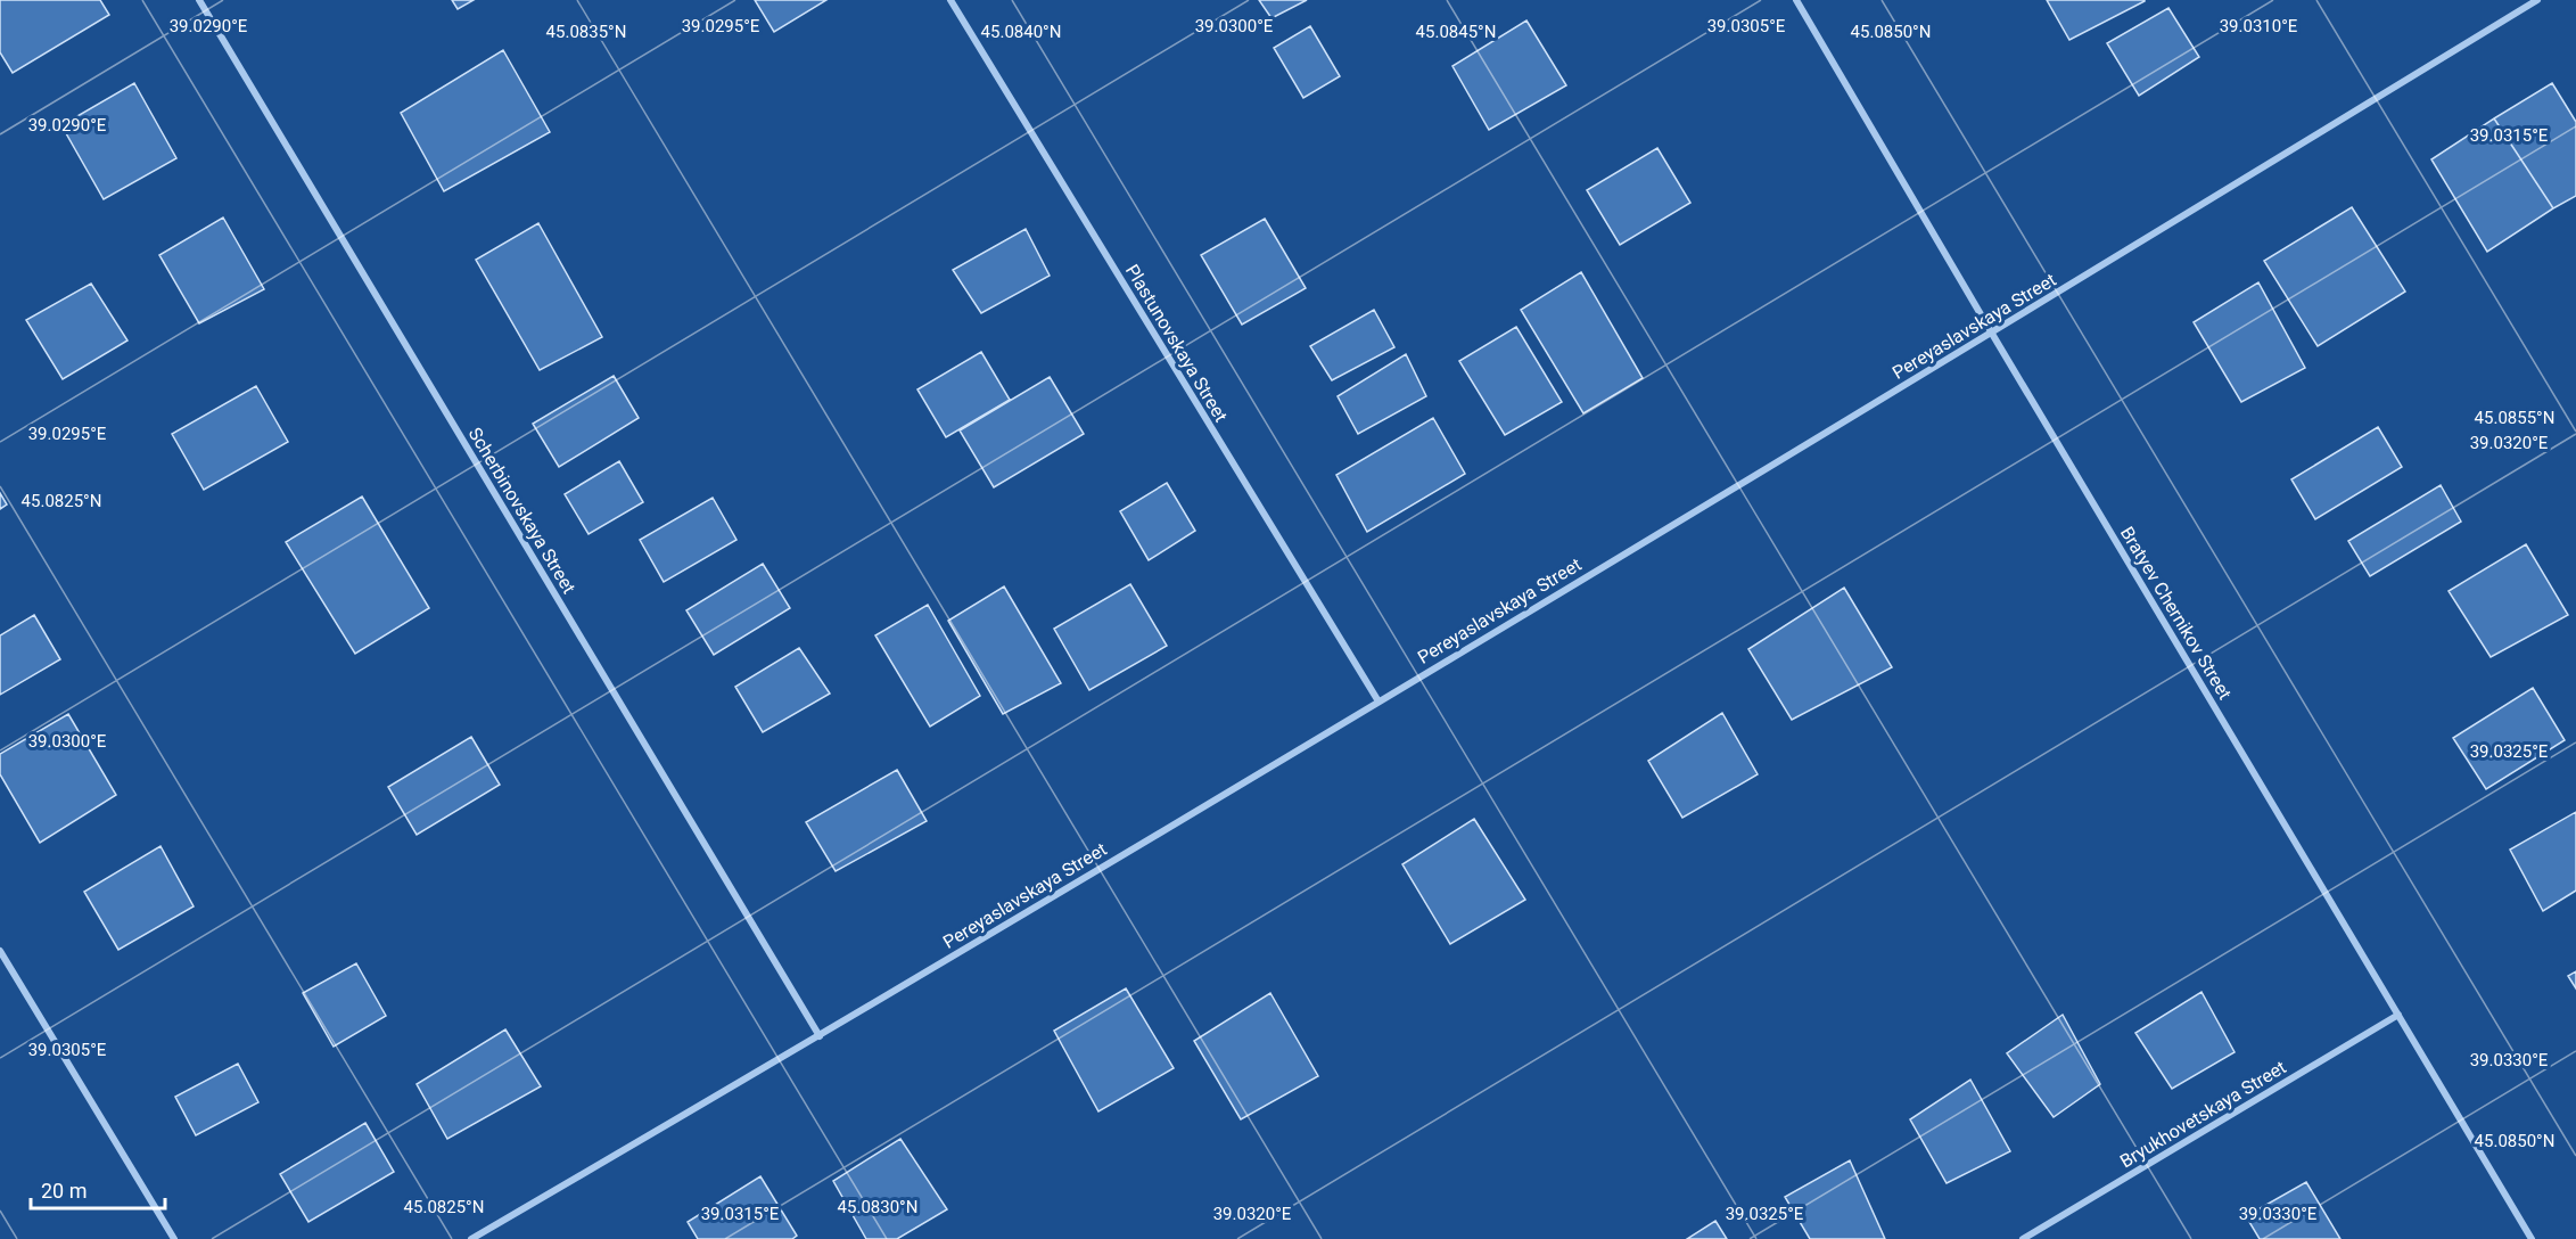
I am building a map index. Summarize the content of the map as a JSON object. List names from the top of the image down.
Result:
{
  "streets": {
    "street": [
      "Pereyaslavskaya Street",
      "Plastunovskaya Street",
      "Scherbinovskaya Street",
      "Bratyev Chernikov Street",
      "Bryukhovetskaya Street"
    ]
  },
  "crossings": [
    ["Pereyaslavskaya Street", "Plastunovskaya Street"],
    ["Pereyaslavskaya Street", "Scherbinovskaya Street"],
    ["Pereyaslavskaya Street", "Bratyev Chernikov Street"],
    ["Bratyev Chernikov Street", "Bryukhovetskaya Street"]
  ],
  "scale_bar": "20 m",
  "coordinates": [
    "39.0290°E",
    "39.0295°E",
    "39.0300°E",
    "39.0305°E",
    "39.0310°E",
    "45.0835°N",
    "45.0840°N",
    "45.0845°N",
    "45.0850°N",
    "39.0315°E",
    "45.0855°N",
    "39.0320°E",
    "45.0825°N",
    "39.0325°E",
    "39.0330°E",
    "45.0830°N"
  ]
}
